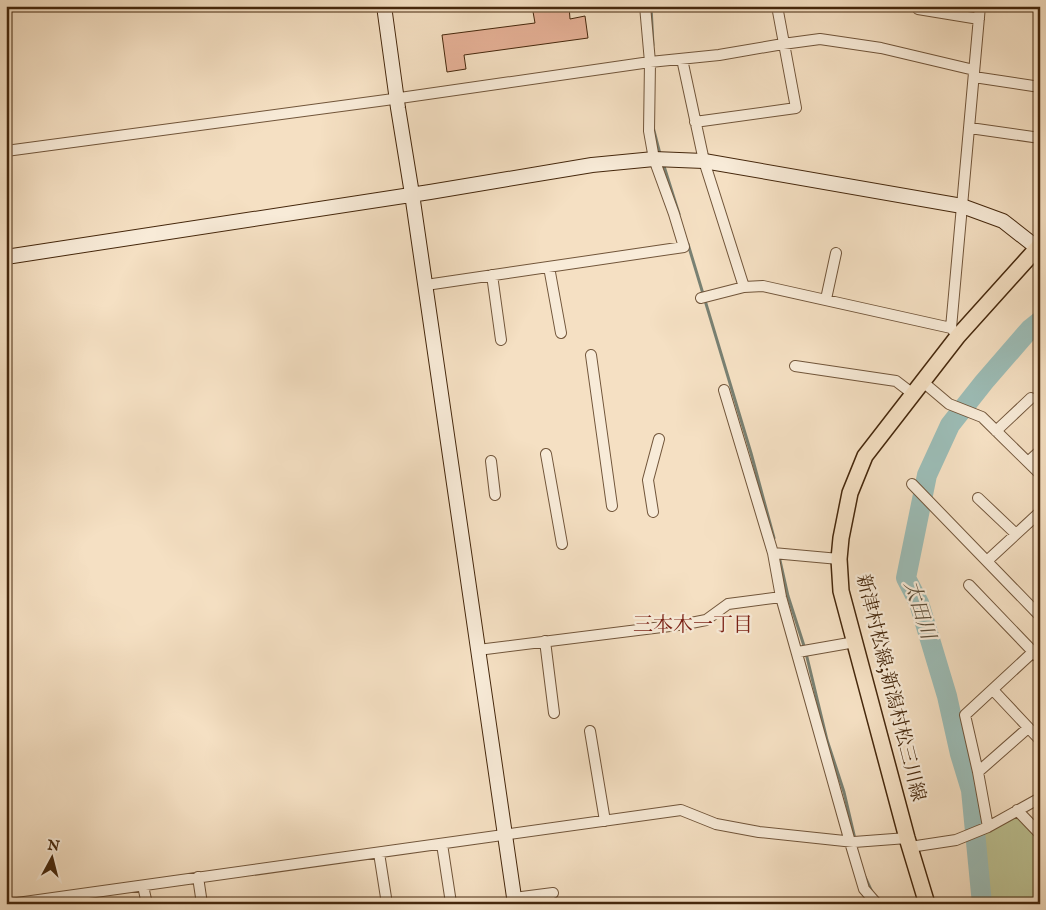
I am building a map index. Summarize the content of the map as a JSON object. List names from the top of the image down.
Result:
{
  "streets": {
    "main road": ["新津村松線;新潟村松三川線"]
  },
  "districts": ["三本木一丁目"],
  "water": ["太田川"],
  "north": "top"
}
